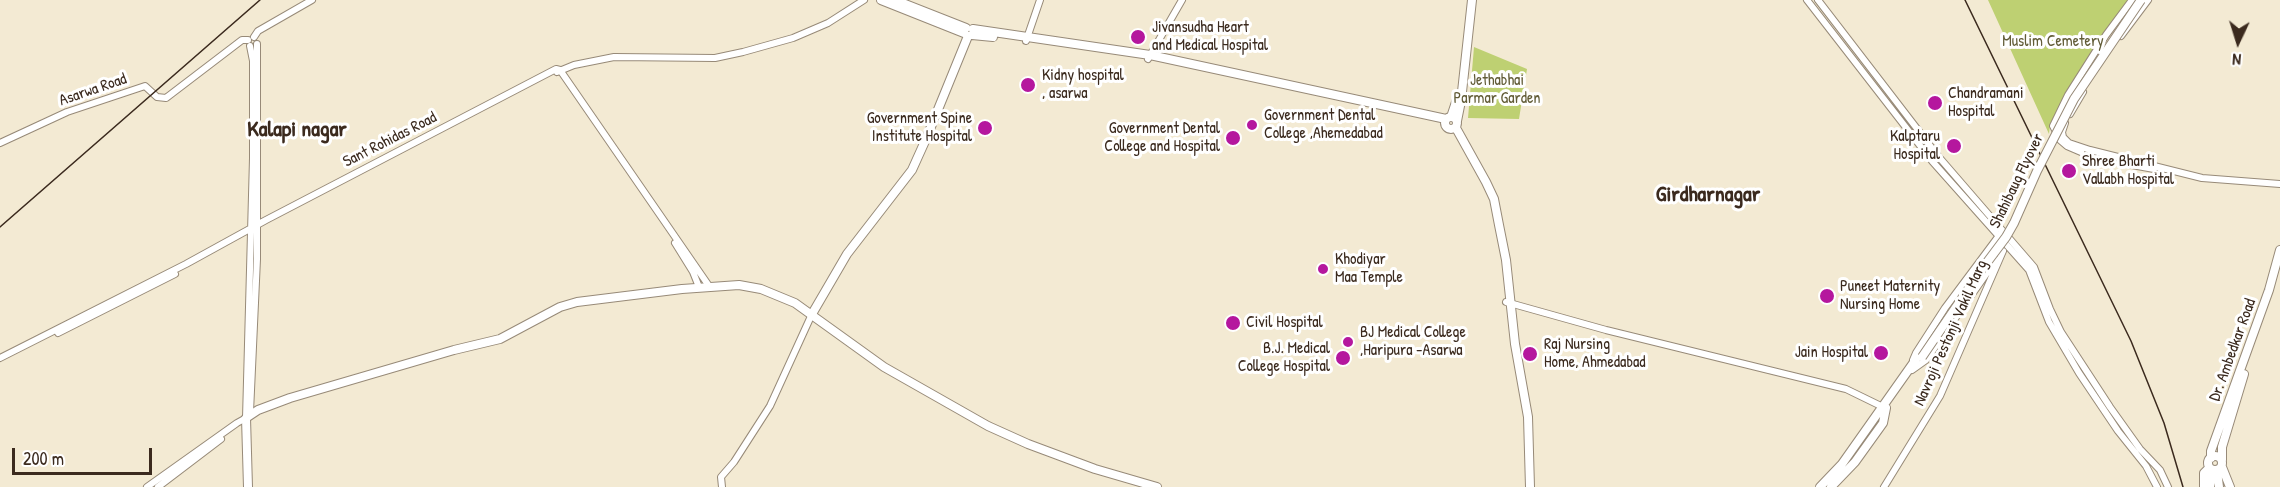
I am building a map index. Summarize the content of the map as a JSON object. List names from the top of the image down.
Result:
{
  "streets": {
    "main road": ["Shahibaug Flyover", "Dr. Ambedkar Road"],
    "street": ["Asarwa Road", "Sant Rohidas Road", "Navroji Pestonji Vakil Marg"]
  },
  "districts": ["Kalapi nagar", "Girdharnagar"],
  "parks": ["Muslim Cemetery", "Jethabhai Parmar Garden"],
  "places": [
    "Jivansudha Heart and Medical Hospital",
    "Kidny hospital , asarwa",
    "Chandramani Hospital",
    "Government Dental College ,Ahemedabad",
    "Government Spine Institute Hospital",
    "Government Dental College and Hospital",
    "Kalptaru Hospital",
    "Shree Bharti Vallabh Hospital",
    "Khodiyar Maa Temple",
    "Puneet Maternity Nursing Home",
    "Civil Hospital",
    "BJ Medical College ,Haripura -Asarwa",
    "Jain Hospital",
    "Raj Nursing Home, Ahmedabad",
    "B.J. Medical College Hospital"
  ],
  "scale_bar": "200 m",
  "north": "bottom"
}
